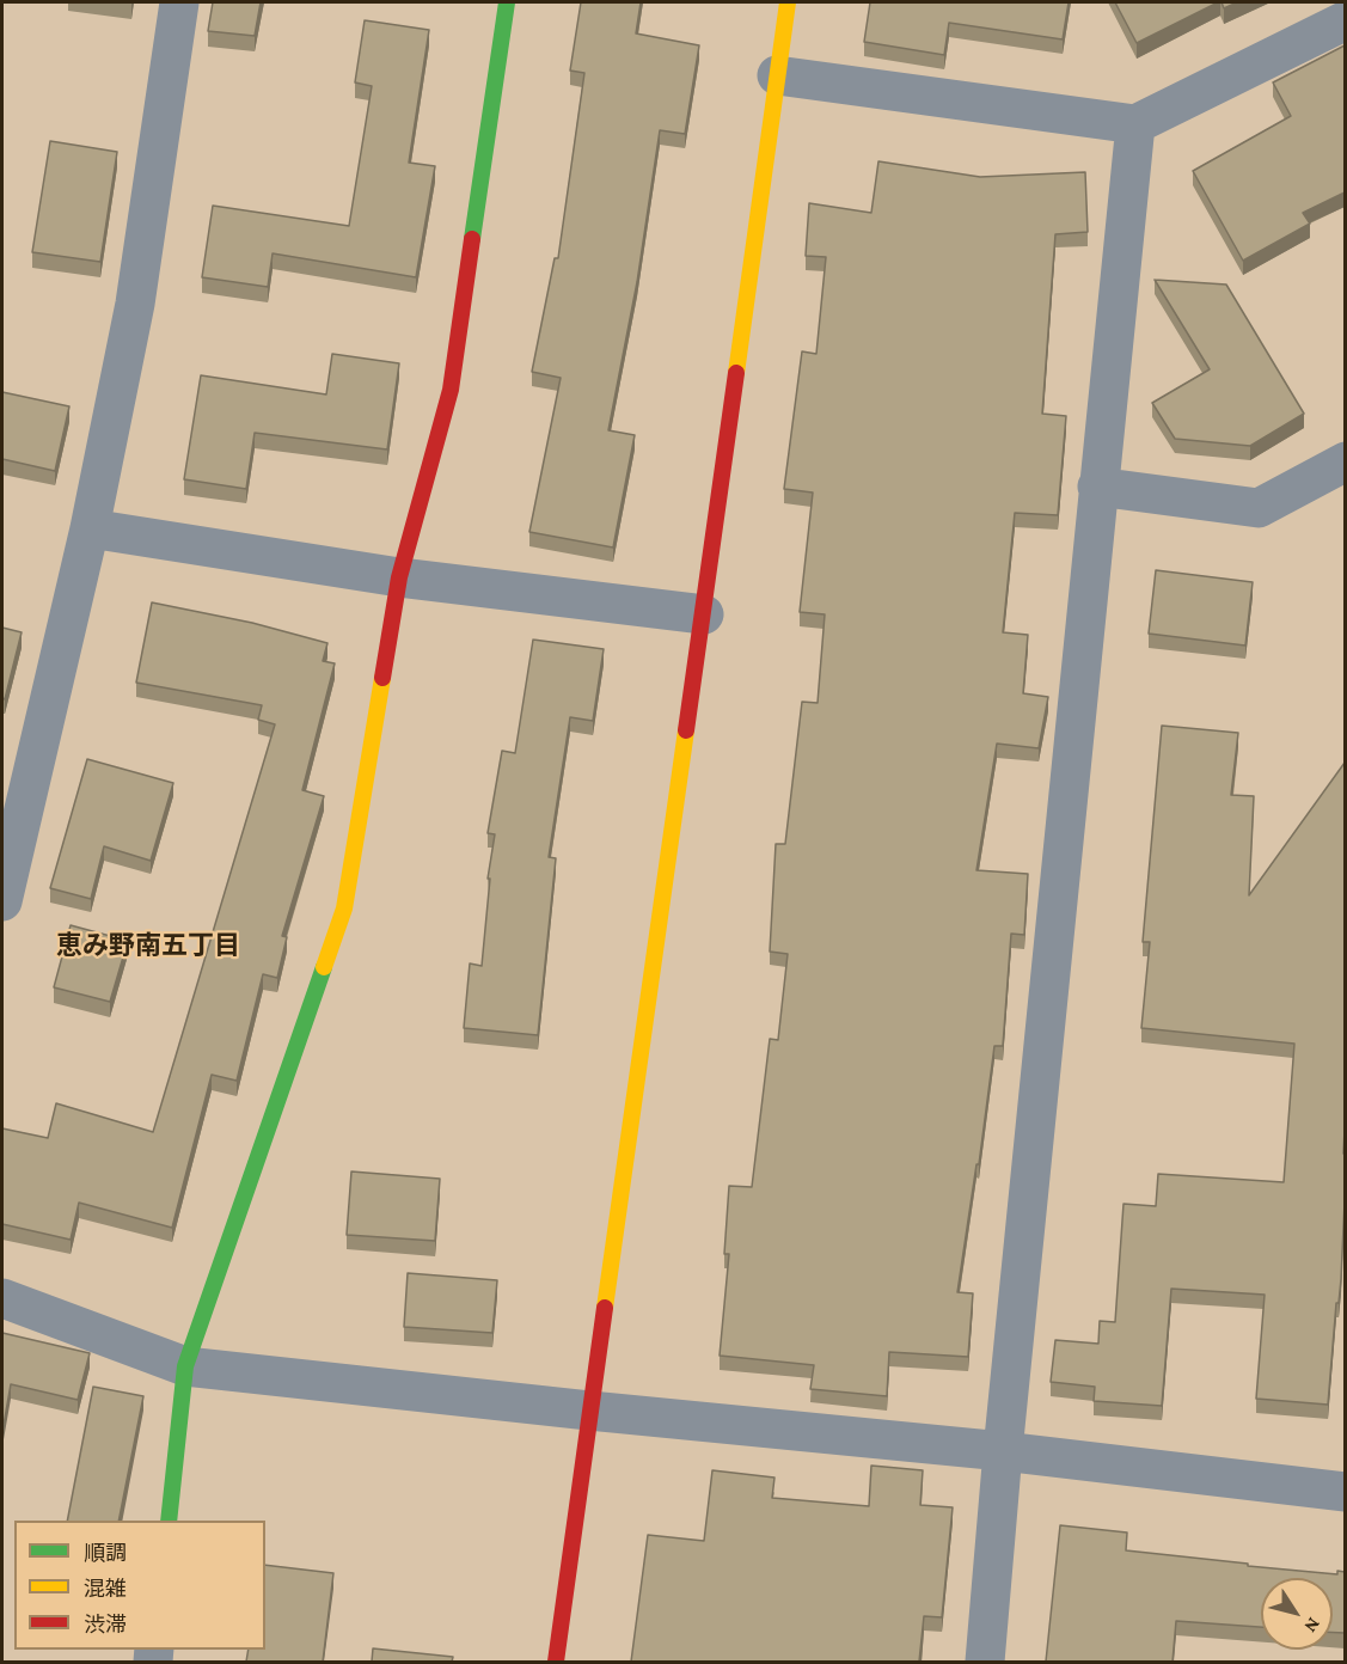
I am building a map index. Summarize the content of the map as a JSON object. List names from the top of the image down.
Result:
{
  "districts": ["恵み野南五丁目"],
  "legend": ["順調", "混雑", "渋滞"],
  "north": "bottom right"
}
